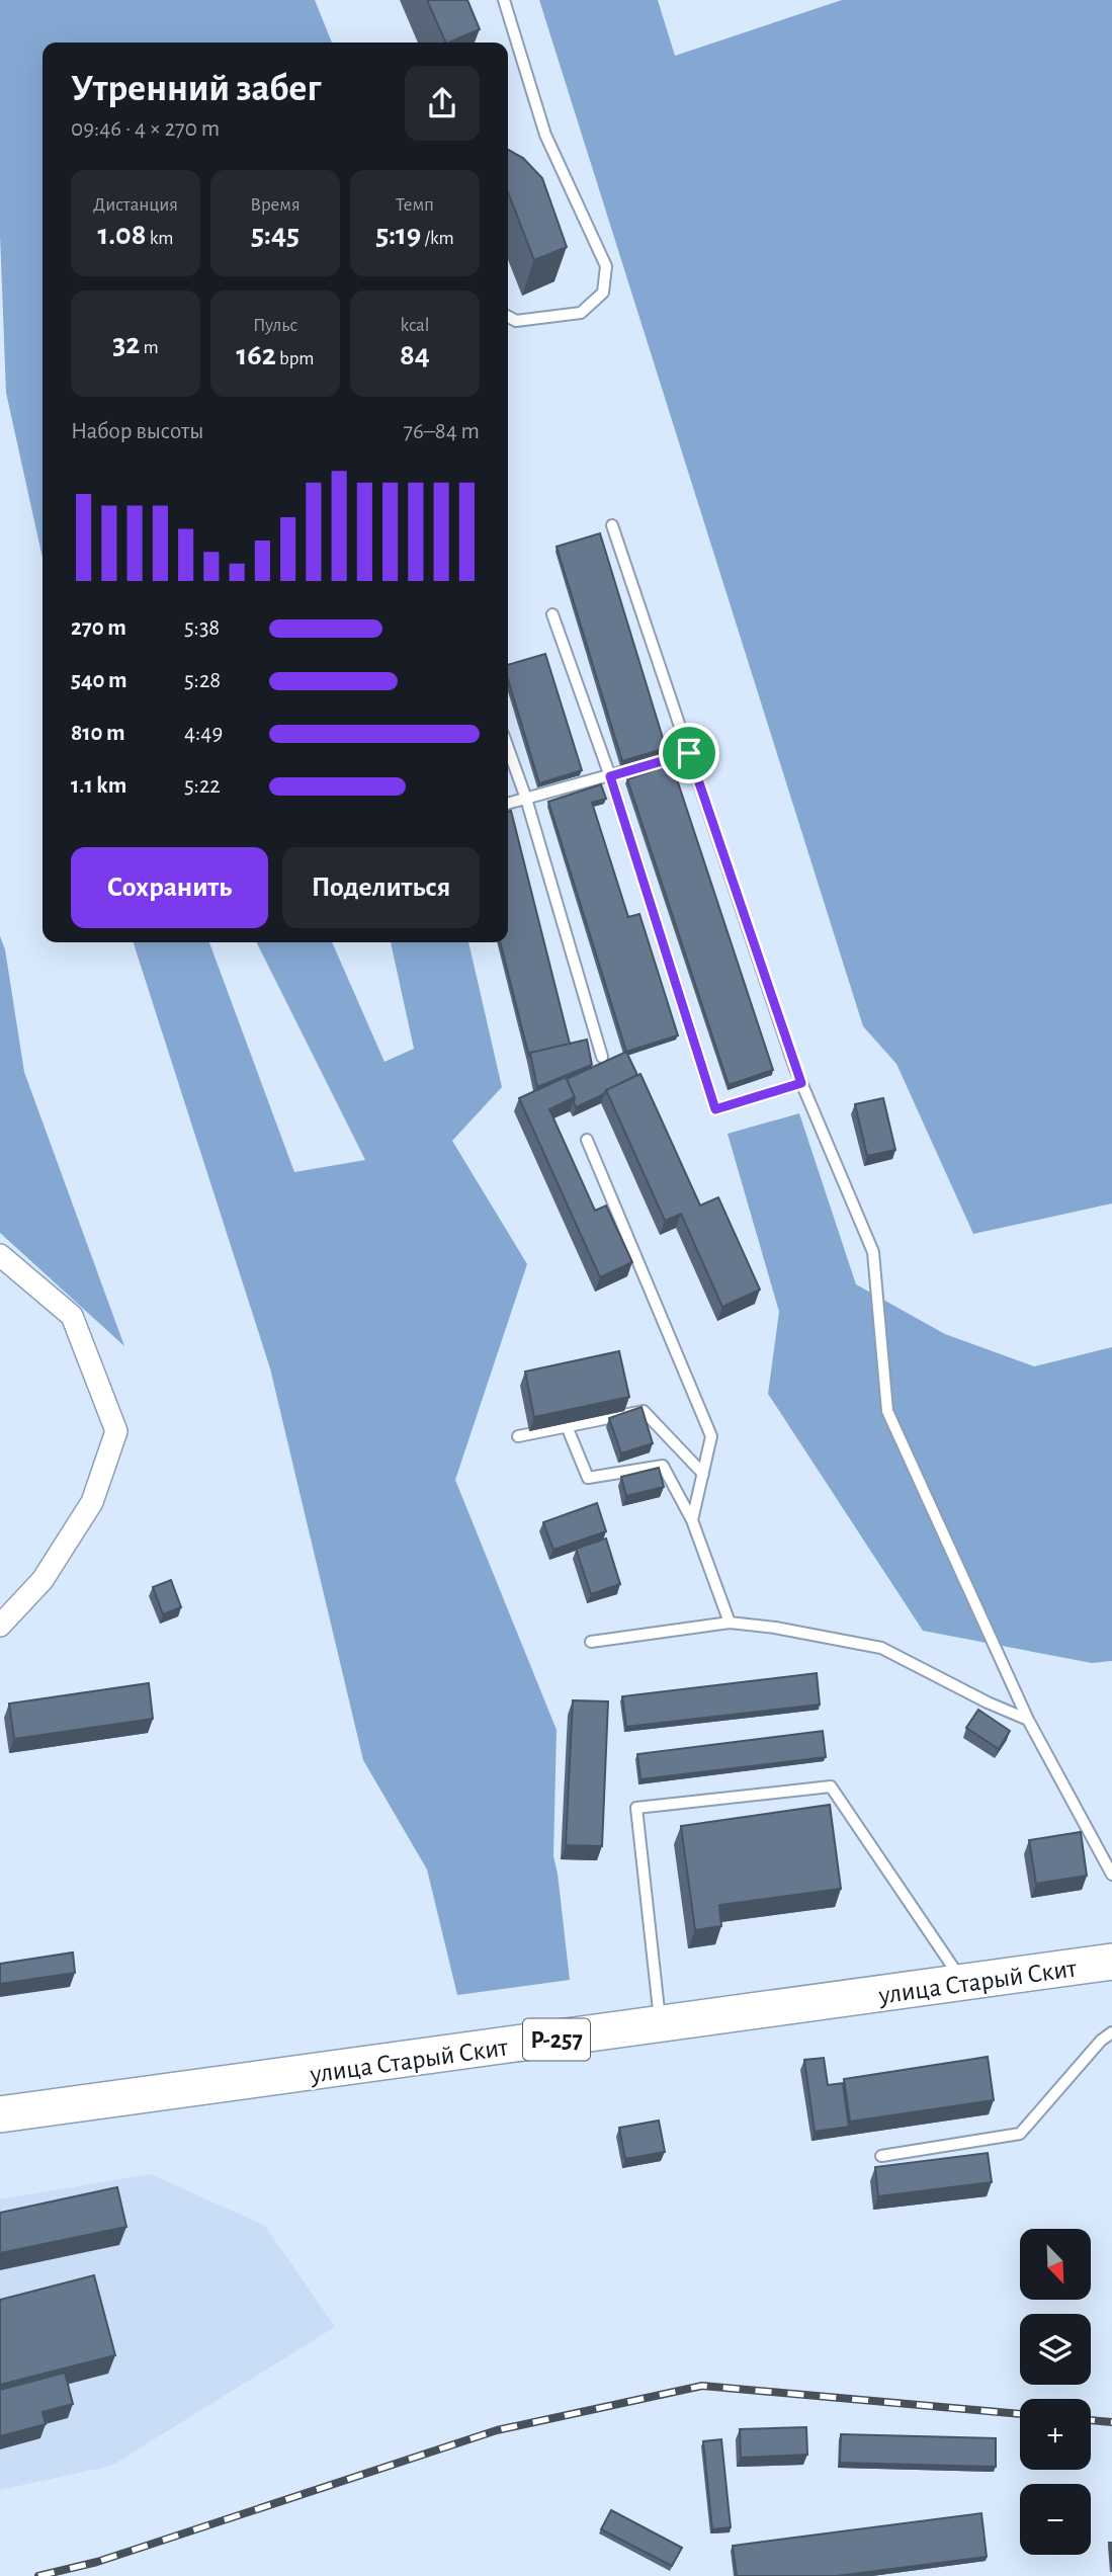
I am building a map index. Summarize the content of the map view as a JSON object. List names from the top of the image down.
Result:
{
  "streets": {
    "highway": ["улица Старый Скит", "Р-257"]
  },
  "north": "bottom right",
  "page": {
    "heading": ["Утренний забег", "09:46 · 4 × 270 m"],
    "stats": [
      ["Дистанция", "1.08 km"],
      ["Время", "5:45"],
      ["Темп", "5:19 /km"],
      ["32 m"],
      ["Пульс", "162 bpm"],
      ["kcal", "84"]
    ],
    "chart": ["Набор высоты", "76–84 m"],
    "list": [
      {
        "name": "270 m",
        "note": "5:38"
      },
      {
        "name": "540 m",
        "note": "5:28"
      },
      {
        "name": "810 m",
        "note": "4:49"
      },
      {
        "name": "1.1 km",
        "note": "5:22"
      }
    ],
    "buttons": ["Сохранить", "Поделиться"],
    "map_buttons": ["+", "−"]
  }
}
